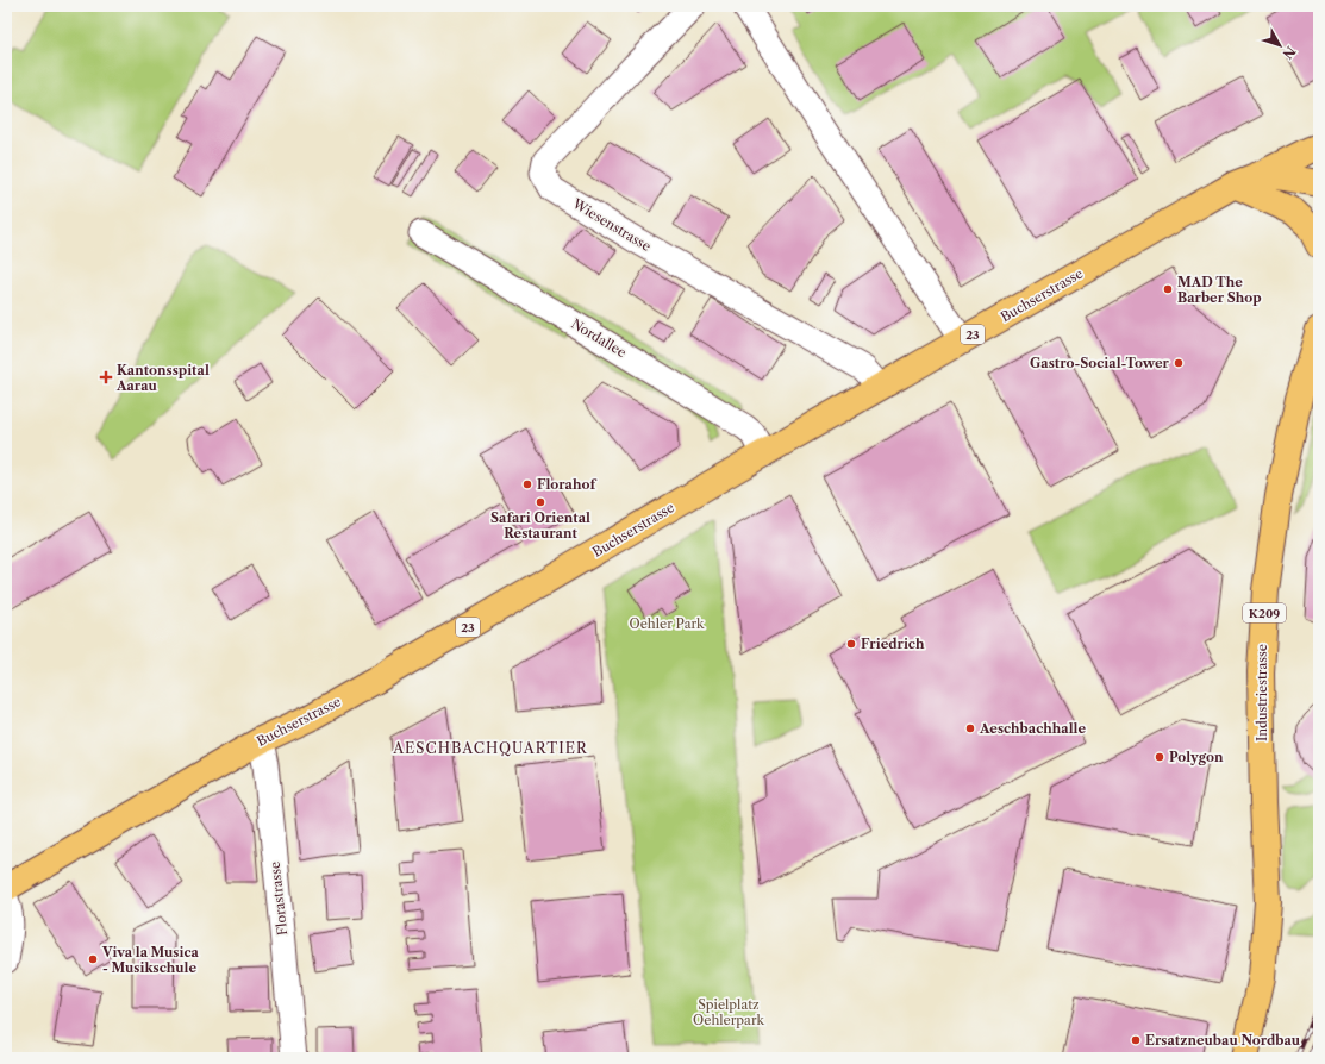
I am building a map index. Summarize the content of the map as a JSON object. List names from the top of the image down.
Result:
{
  "streets": {
    "main road": [
      "Buchserstrasse",
      "23",
      "K209",
      "Industriestrasse"
    ],
    "street": ["Wiesenstrasse", "Nordallee", "Florastrasse"]
  },
  "crossings": [
    ["Wiesenstrasse", "Buchserstrasse"],
    ["Buchserstrasse", "Nordallee"],
    ["Buchserstrasse", "Florastrasse"]
  ],
  "districts": ["AESCHBACHQUARTIER"],
  "parks": ["Oehler Park", "Spielplatz Oehlerpark"],
  "places": {
    "other": [
      "MAD The Barber Shop",
      "Gastro-Social-Tower",
      "Florahof",
      "Safari Oriental Restaurant",
      "Friedrich",
      "Aeschbachhalle",
      "Polygon",
      "Viva la Musica - Musikschule",
      "Ersatzneubau Nordbau"
    ],
    "health": ["Kantonsspital Aarau"]
  },
  "north": "bottom right"
}
